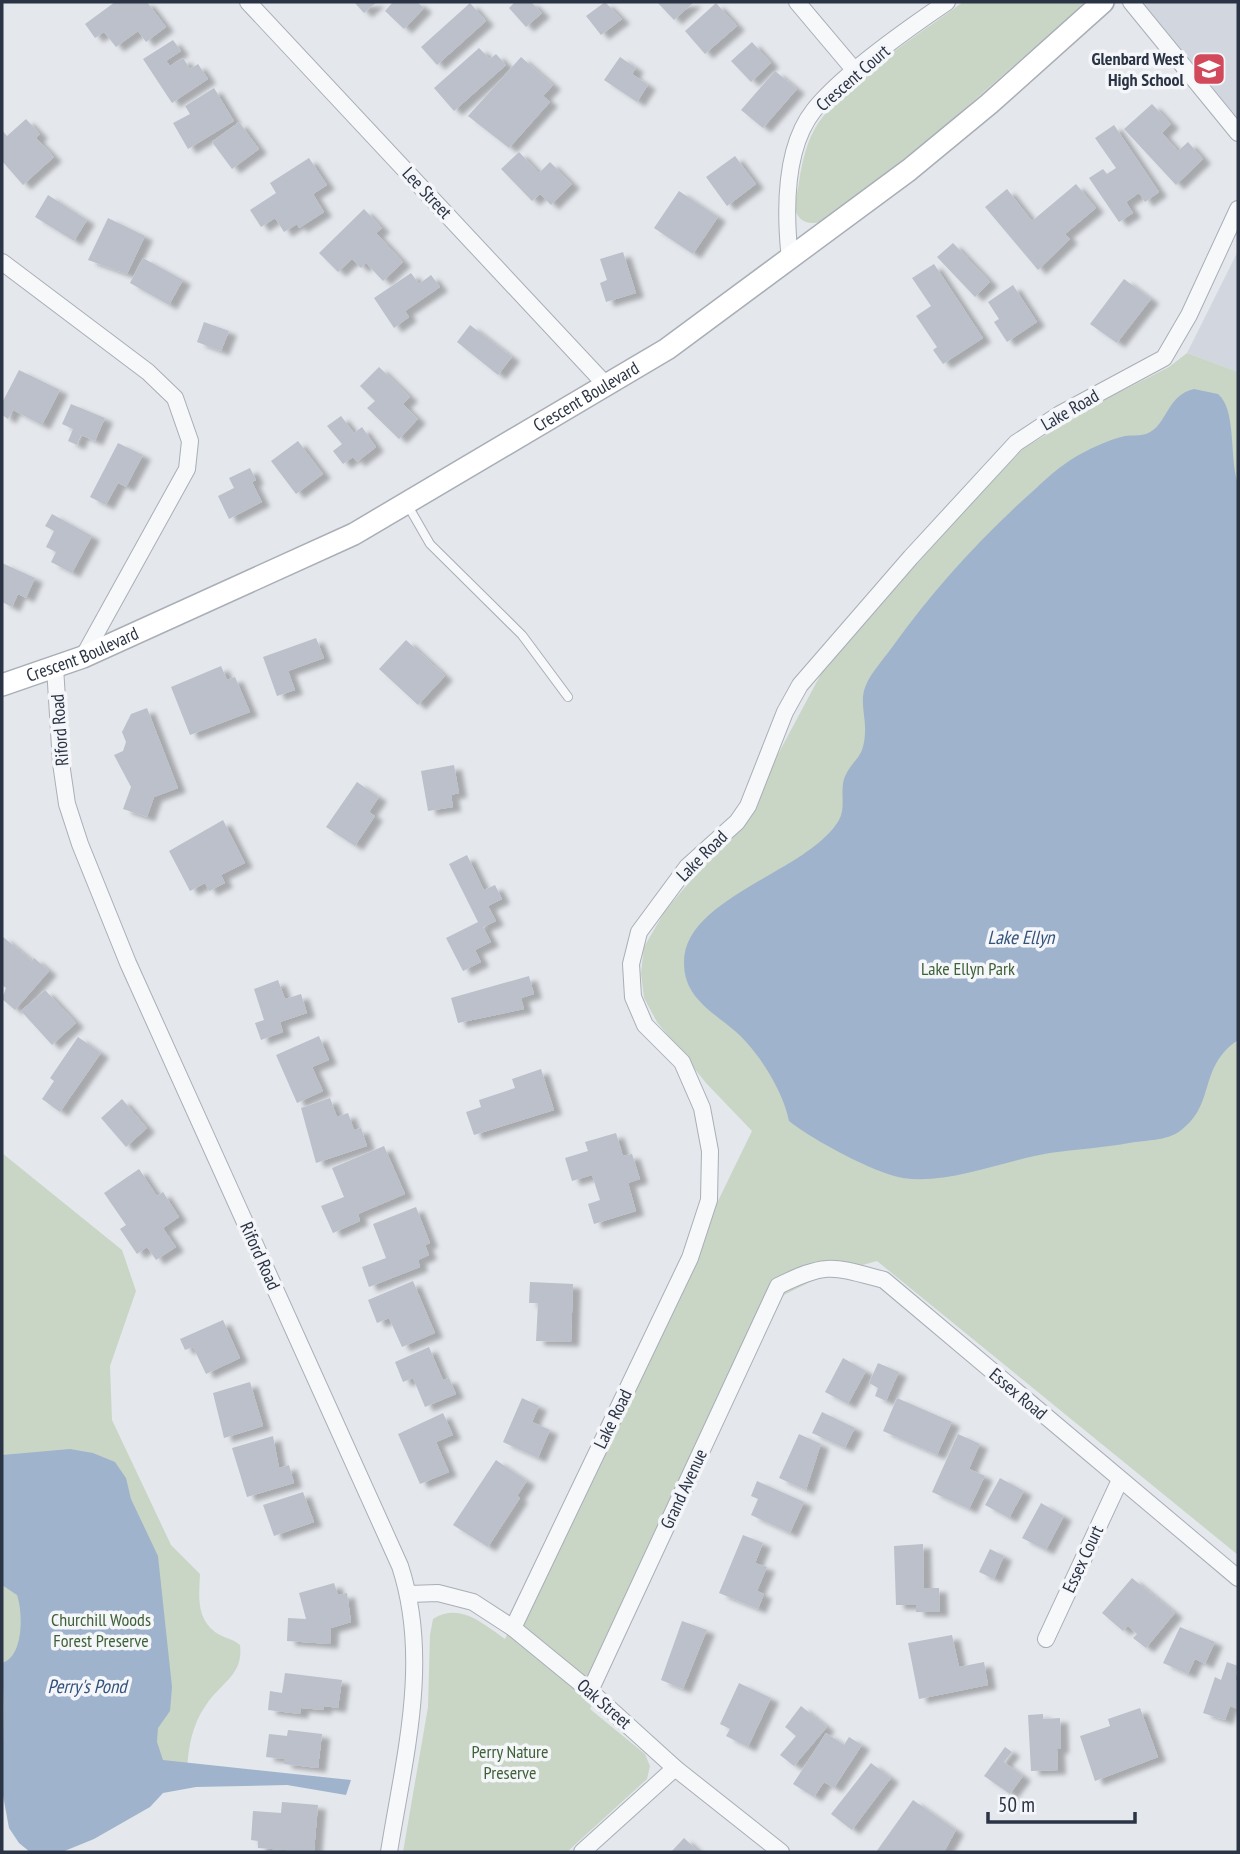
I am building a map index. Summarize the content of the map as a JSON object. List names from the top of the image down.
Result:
{
  "streets": {
    "street": [
      "Crescent Court",
      "Lee Street",
      "Crescent Boulevard",
      "Lake Road",
      "Riford Road",
      "Essex Road",
      "Grand Avenue",
      "Essex Court",
      "Oak Street"
    ]
  },
  "crossings": [
    ["Crescent Court", "Crescent Boulevard"],
    ["Lee Street", "Crescent Boulevard"],
    ["Crescent Boulevard", "Riford Road"],
    ["Lake Road", "Oak Street"],
    ["Riford Road", "Oak Street"],
    ["Essex Road", "Grand Avenue"],
    ["Essex Road", "Essex Court"],
    ["Grand Avenue", "Oak Street"]
  ],
  "water": ["Lake Ellyn", "Perry's Pond"],
  "parks": ["Lake Ellyn Park", "Churchill Woods Forest Preserve", "Perry Nature Preserve"],
  "places": {
    "school or university": ["Glenbard West High School"]
  },
  "scale_bar": "50 m"
}
